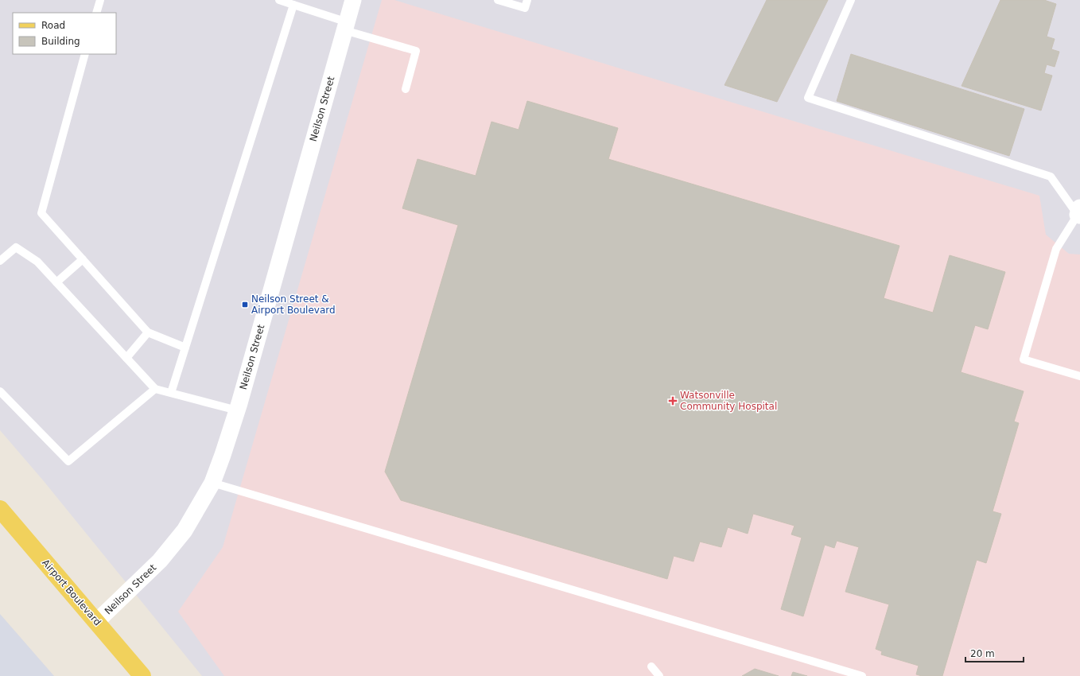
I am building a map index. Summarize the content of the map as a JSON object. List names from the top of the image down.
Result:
{
  "streets": {
    "main road": ["Airport Boulevard"],
    "street": ["Neilson Street"]
  },
  "crossings": [
    ["Neilson Street", "Airport Boulevard"]
  ],
  "places": {
    "transit": ["Neilson Street & Airport Boulevard"],
    "health": ["Watsonville Community Hospital"]
  },
  "legend": ["Road", "Building"],
  "scale_bar": "20 m"
}
